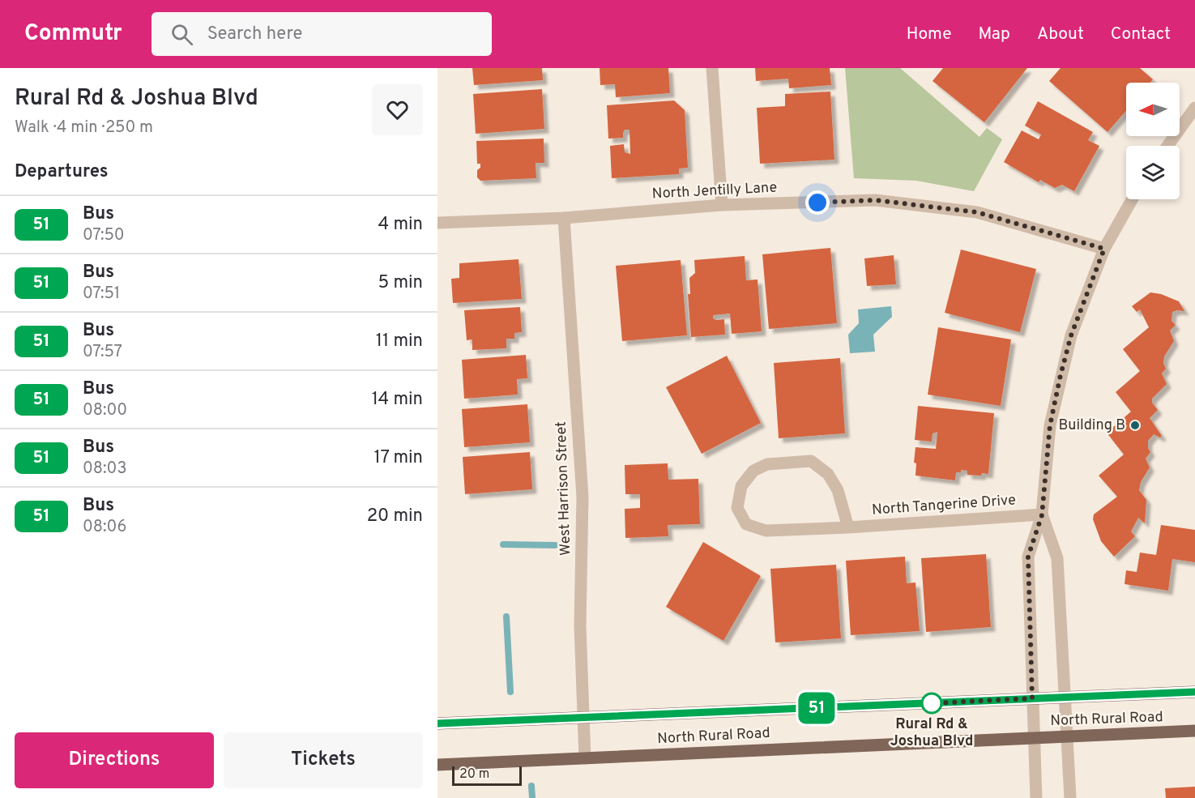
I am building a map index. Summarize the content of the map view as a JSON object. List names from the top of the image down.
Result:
{
  "streets": {
    "main road": ["North Rural Road"],
    "street": ["North Jentilly Lane", "West Harrison Street", "North Tangerine Drive"]
  },
  "crossings": [
    ["North Jentilly Lane", "West Harrison Street"],
    ["West Harrison Street", "North Rural Road"]
  ],
  "places": ["Building B", "Rural Rd & Joshua Blvd"],
  "lines": ["bus line 51"],
  "scale_bar": "20 m",
  "north": "left",
  "page": {
    "header": "Commutr",
    "search": "Search here",
    "nav": [
      "Home",
      "Map",
      "About",
      "Contact"
    ],
    "heading": [
      ["Rural Rd & Joshua Blvd", "Walk · 4 min · 250 m"],
      "Departures"
    ],
    "on_map": "51",
    "list": [
      {
        "mark": "51",
        "name": "Bus",
        "note": "07:50",
        "value": "4 min"
      },
      {
        "mark": "51",
        "name": "Bus",
        "note": "07:51",
        "value": "5 min"
      },
      {
        "mark": "51",
        "name": "Bus",
        "note": "07:57",
        "value": "11 min"
      },
      {
        "mark": "51",
        "name": "Bus",
        "note": "08:00",
        "value": "14 min"
      },
      {
        "mark": "51",
        "name": "Bus",
        "note": "08:03",
        "value": "17 min"
      },
      {
        "mark": "51",
        "name": "Bus",
        "note": "08:06",
        "value": "20 min"
      }
    ],
    "buttons": ["Directions", "Tickets"],
    "scale": "20 m"
  }
}
